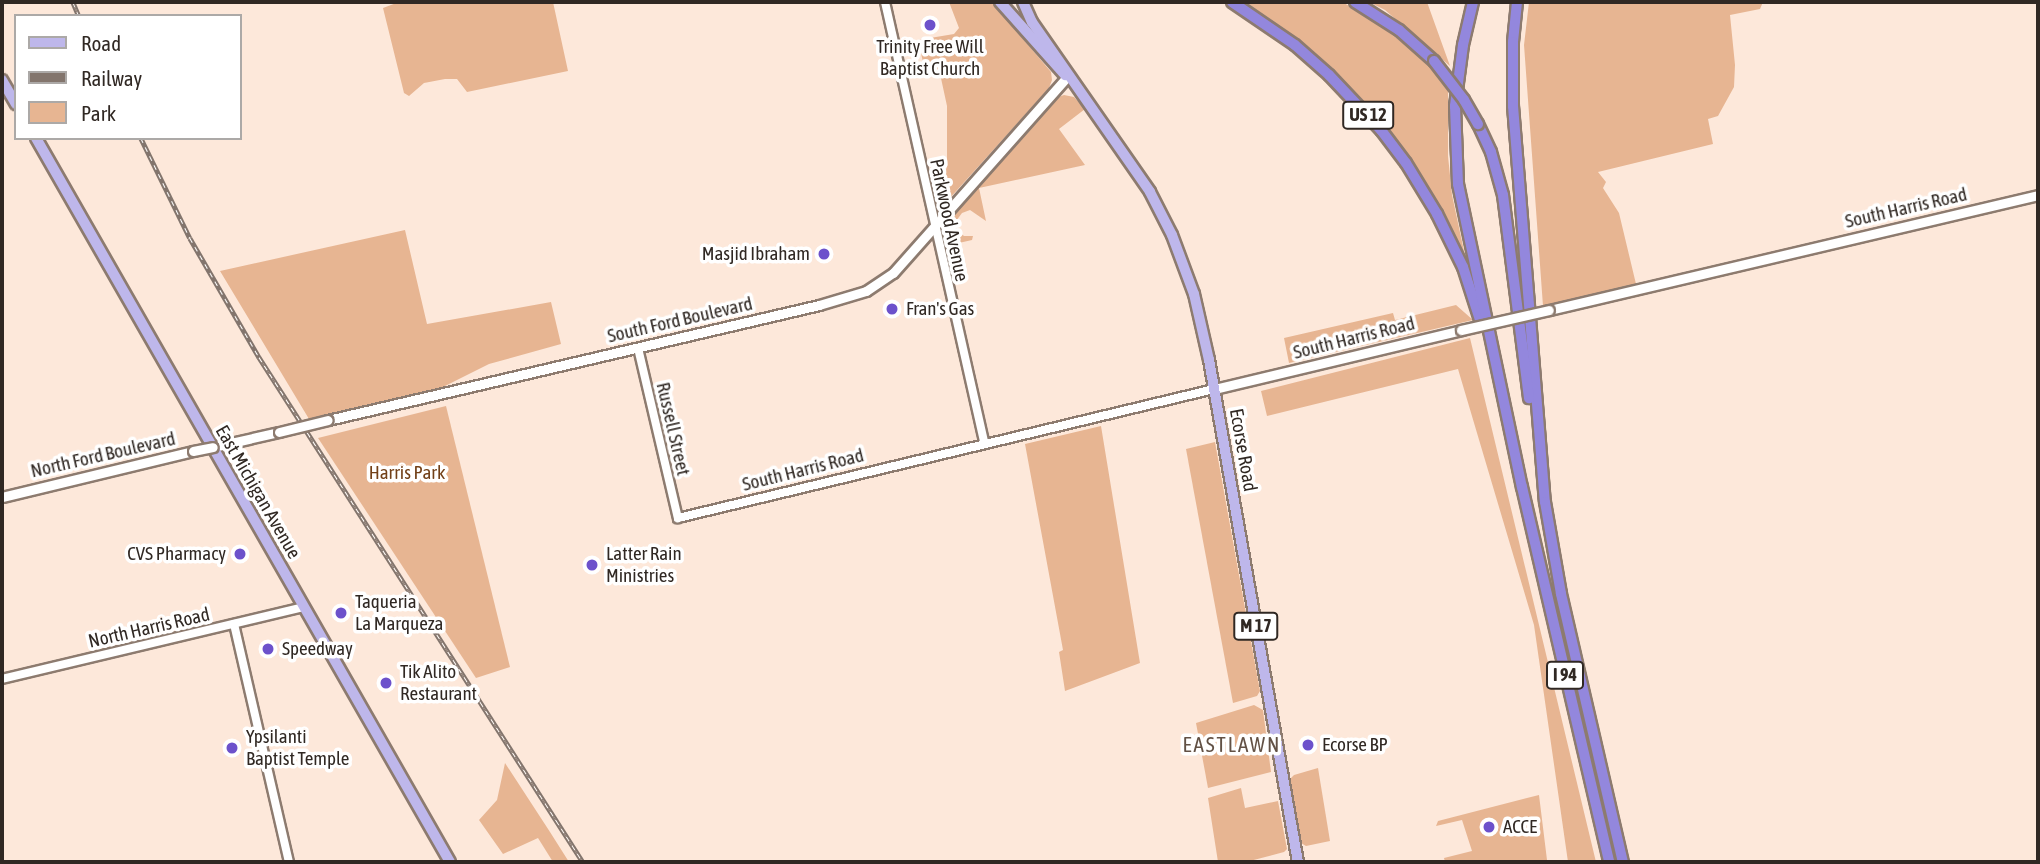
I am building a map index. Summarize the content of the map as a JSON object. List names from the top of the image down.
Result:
{
  "streets": {
    "highway": ["US 12", "I 94"],
    "main road": [
      "South Harris Road",
      "South Ford Boulevard",
      "Ecorse Road",
      "North Ford Boulevard",
      "East Michigan Avenue",
      "M 17"
    ],
    "street": ["Parkwood Avenue", "Russell Street", "North Harris Road"]
  },
  "crossings": [
    ["US 12", "I 94"],
    ["South Harris Road", "Parkwood Avenue"],
    ["South Harris Road", "Russell Street"],
    ["South Harris Road", "Ecorse Road"],
    ["Parkwood Avenue", "South Ford Boulevard"],
    ["South Ford Boulevard", "Russell Street"],
    ["South Ford Boulevard", "Ecorse Road"],
    ["South Ford Boulevard", "North Ford Boulevard"],
    ["East Michigan Avenue", "North Harris Road"]
  ],
  "districts": ["EASTLAWN"],
  "parks": ["Harris Park"],
  "places": [
    "Trinity Free Will Baptist Church",
    "Masjid Ibraham",
    "Fran's Gas",
    "CVS Pharmacy",
    "Latter Rain Ministries",
    "Taqueria La Marqueza",
    "Speedway",
    "Tik Alito Restaurant",
    "Ecorse BP",
    "Ypsilanti Baptist Temple",
    "ACCE"
  ],
  "legend": ["Road", "Railway", "Park"]
}
